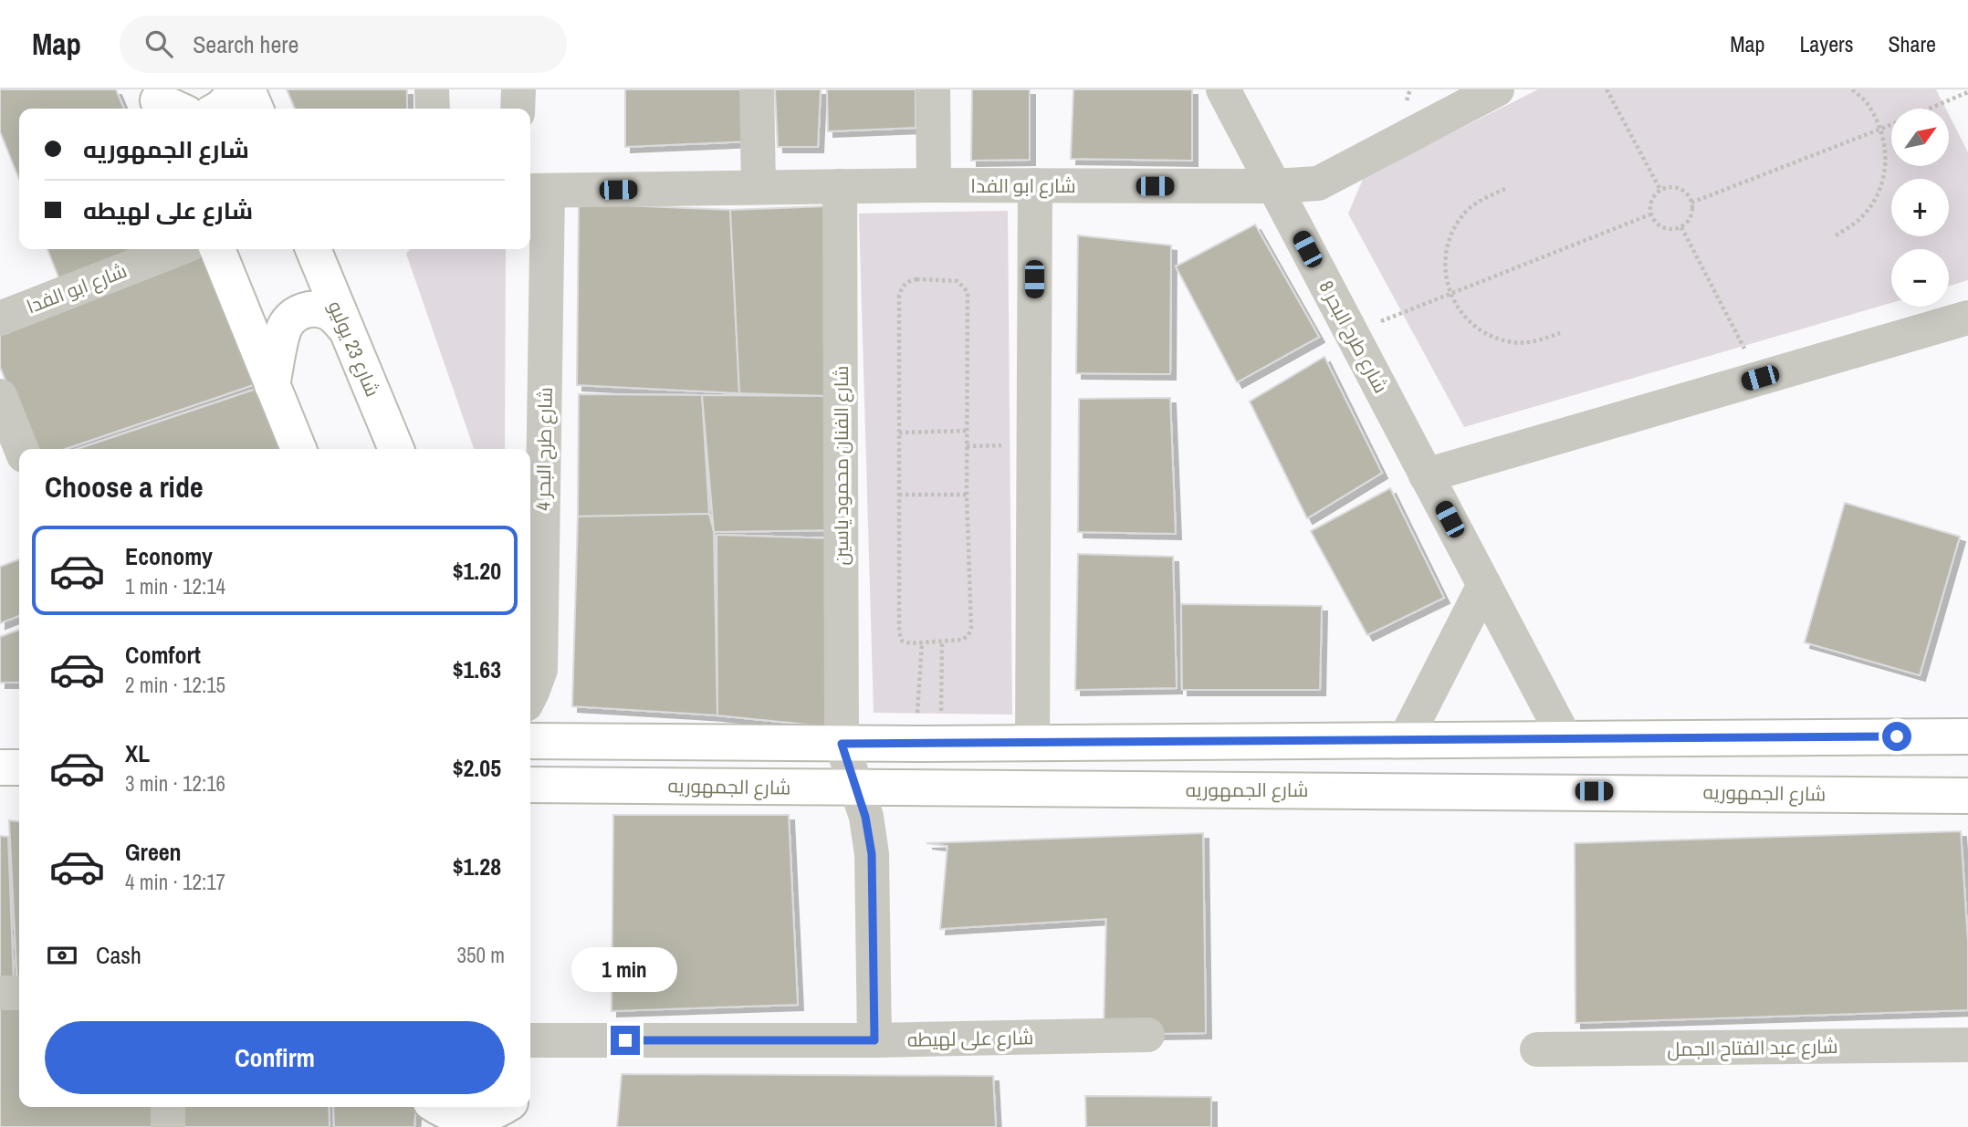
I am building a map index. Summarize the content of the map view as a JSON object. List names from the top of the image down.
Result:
{
  "streets": {
    "main road": ["شارع 23 يوليو", "شارع الجمهوريه"],
    "street": [
      "شارع ابو الفدا",
      "شارع طرح البحر 8",
      "شارع طرح البحر 4",
      "شارع الفنان محمود ياسين",
      "شارع على لهيطه",
      "شارع عبد الفتاح الجمل"
    ]
  },
  "crossings": [
    ["شارع ابو الفدا", "شارع طرح البحر 8"],
    ["شارع ابو الفدا", "شارع طرح البحر 4"],
    ["شارع ابو الفدا", "شارع الفنان محمود ياسين"],
    ["شارع الفنان محمود ياسين", "شارع الجمهوريه"],
    ["شارع الفنان محمود ياسين", "شارع على لهيطه"]
  ],
  "north": "top right",
  "page": {
    "header": "Map",
    "search": "Search here",
    "nav": ["Map", "Layers", "Share"],
    "map_buttons": ["+", "−"],
    "banner": ["شارع الجمهوريه", "شارع على لهيطه"],
    "heading": "Choose a ride",
    "list": [
      {
        "name": "Economy",
        "note": "1 min · 12:14",
        "value": "$1.20"
      },
      {
        "name": "Comfort",
        "note": "2 min · 12:15",
        "value": "$1.63"
      },
      {
        "name": "XL",
        "note": "3 min · 12:16",
        "value": "$2.05"
      },
      {
        "name": "Green",
        "note": "4 min · 12:17",
        "value": "$1.28"
      }
    ],
    "pay": ["Cash", "350 m"],
    "bubble": "1 min",
    "buttons": "Confirm"
  }
}
